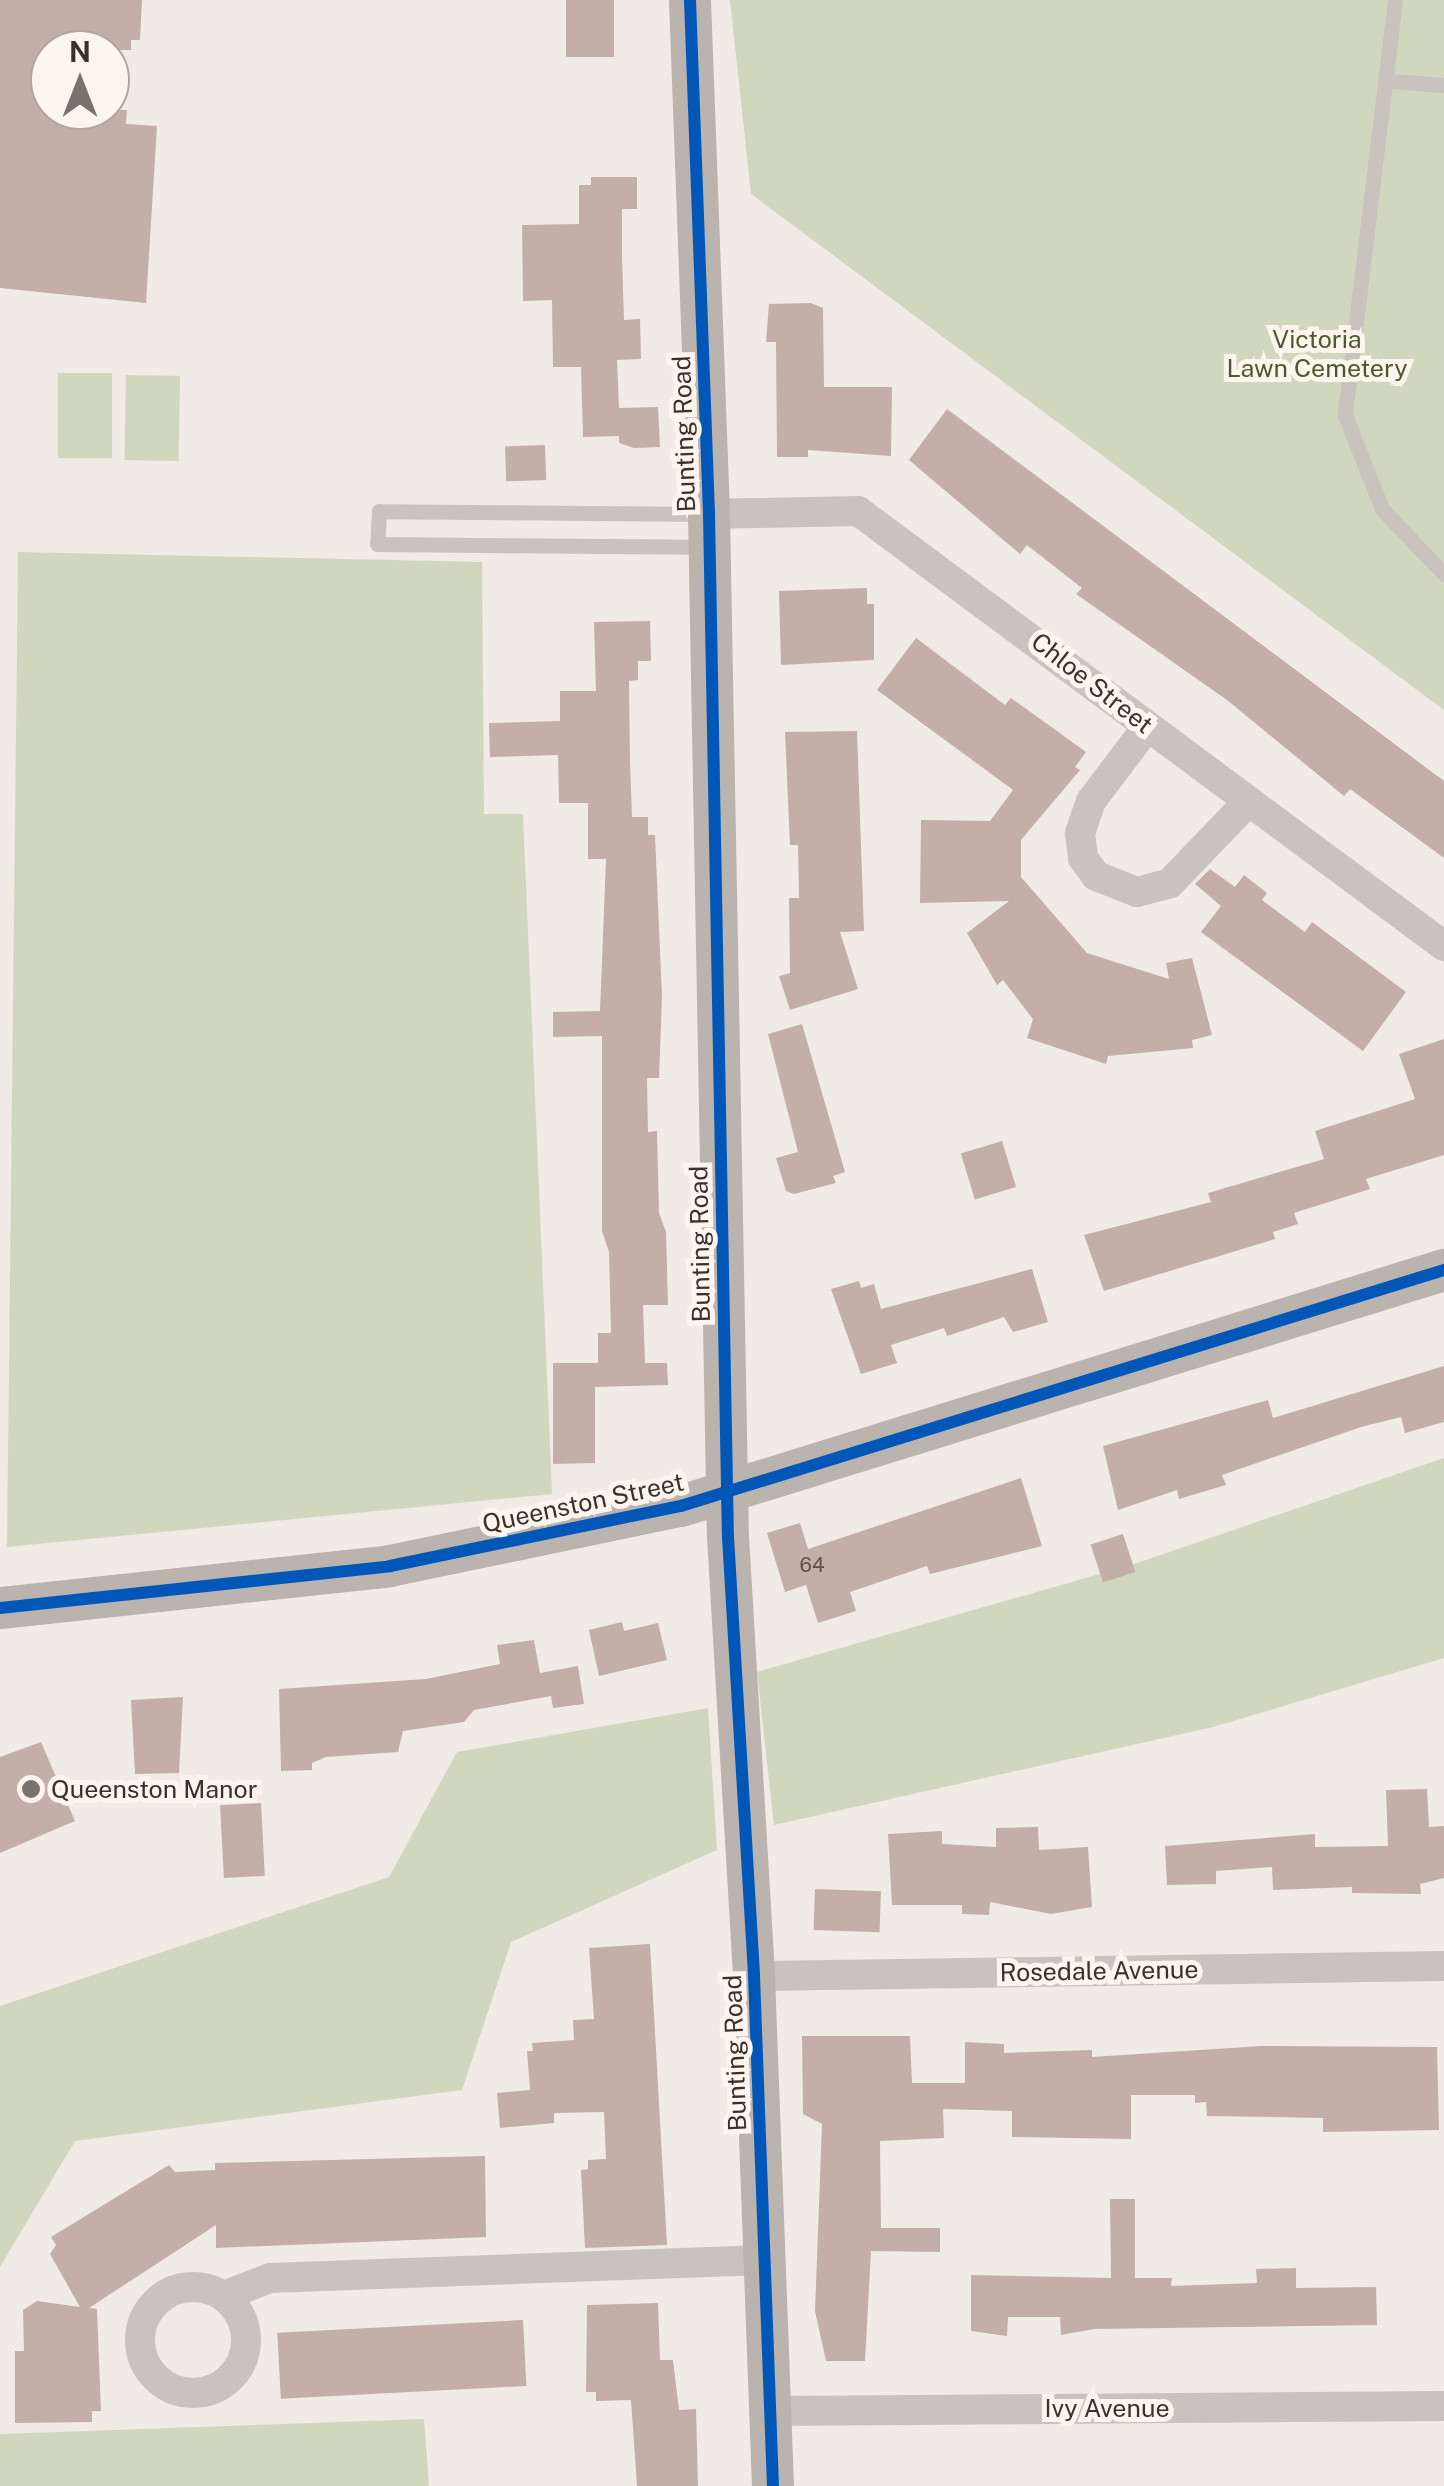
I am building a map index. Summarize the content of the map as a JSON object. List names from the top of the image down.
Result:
{
  "streets": {
    "main road": ["Bunting Road", "Queenston Street"],
    "street": ["Chloe Street", "Rosedale Avenue", "Ivy Avenue"]
  },
  "crossings": [
    ["Bunting Road", "Chloe Street"],
    ["Bunting Road", "Queenston Street"],
    ["Bunting Road", "Rosedale Avenue"],
    ["Bunting Road", "Ivy Avenue"]
  ],
  "parks": ["Victoria Lawn Cemetery"],
  "places": ["Queenston Manor"],
  "house_numbers": ["64"],
  "north": "top"
}
